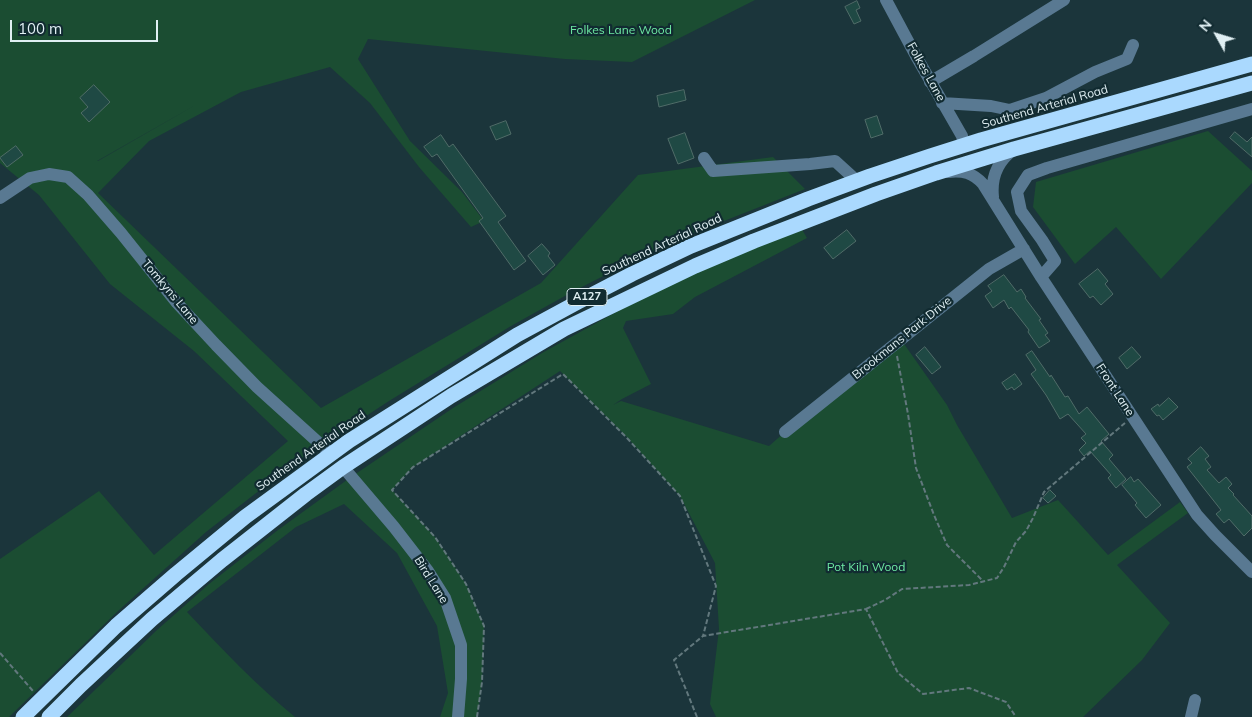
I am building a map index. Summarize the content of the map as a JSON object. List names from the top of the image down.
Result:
{
  "streets": {
    "highway": ["Southend Arterial Road", "A127"],
    "street": [
      "Folkes Lane",
      "Tomkyns Lane",
      "Brookmans Park Drive",
      "Front Lane",
      "Bird Lane"
    ]
  },
  "crossings": [
    ["Folkes Lane", "Southend Arterial Road"],
    ["Southend Arterial Road", "Tomkyns Lane"],
    ["A127", "Front Lane"],
    ["A127", "Bird Lane"],
    ["Brookmans Park Drive", "Front Lane"]
  ],
  "parks": ["Folkes Lane Wood", "Pot Kiln Wood"],
  "scale_bar": "100 m",
  "north": "top left"
}
